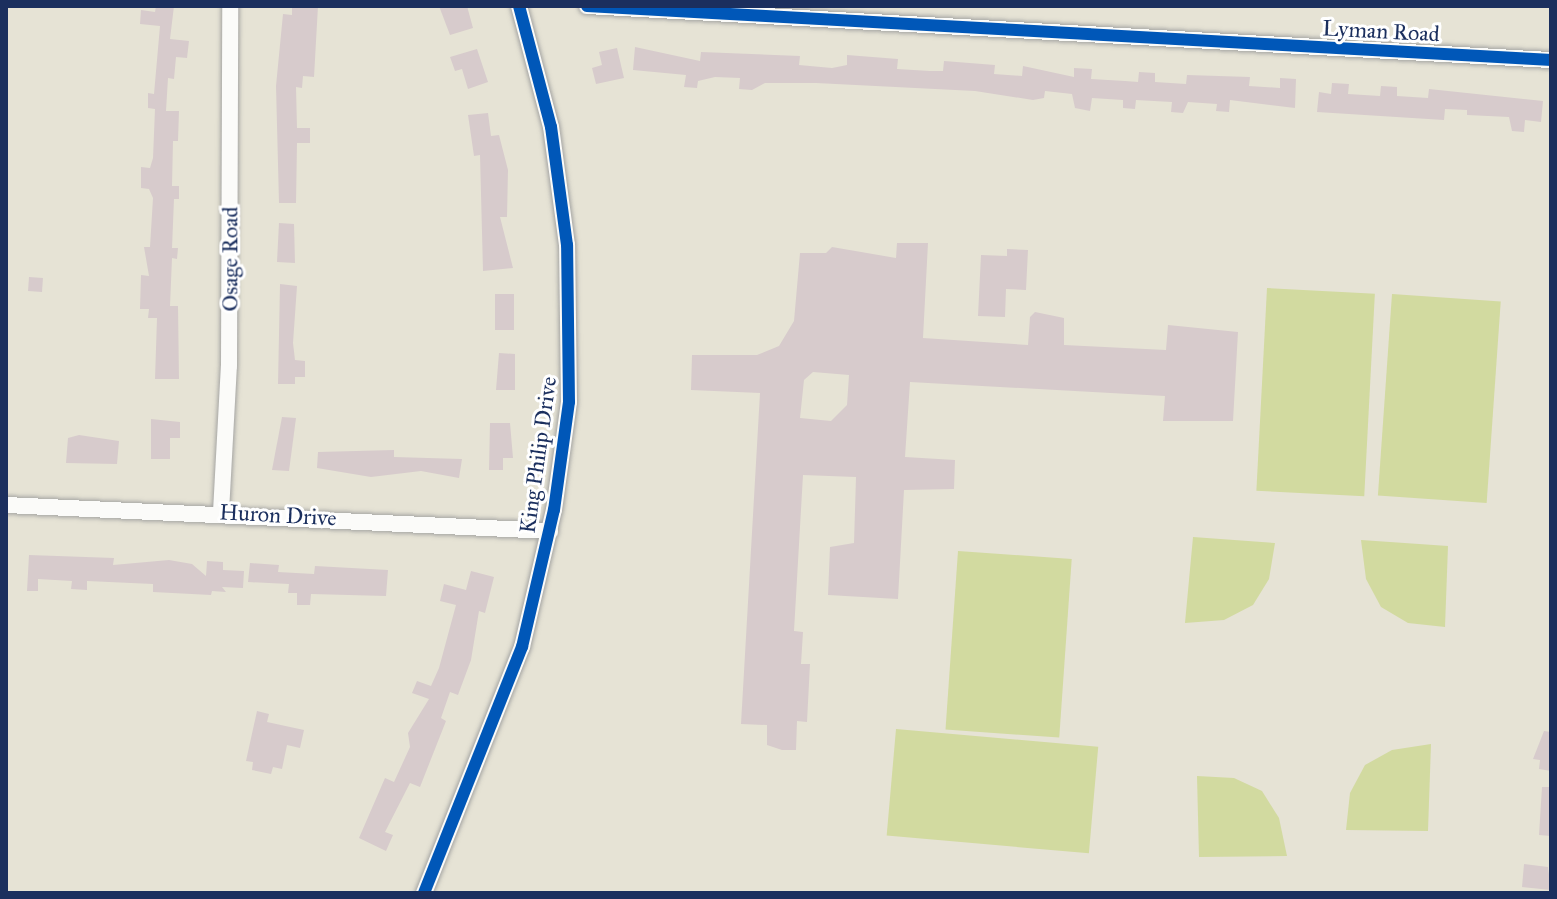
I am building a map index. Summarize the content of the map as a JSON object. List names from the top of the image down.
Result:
{
  "streets": {
    "street": [
      "Lyman Road",
      "Osage Road",
      "King Philip Drive",
      "Huron Drive"
    ]
  },
  "crossings": [
    ["Osage Road", "Huron Drive"],
    ["King Philip Drive", "Huron Drive"]
  ]
}
